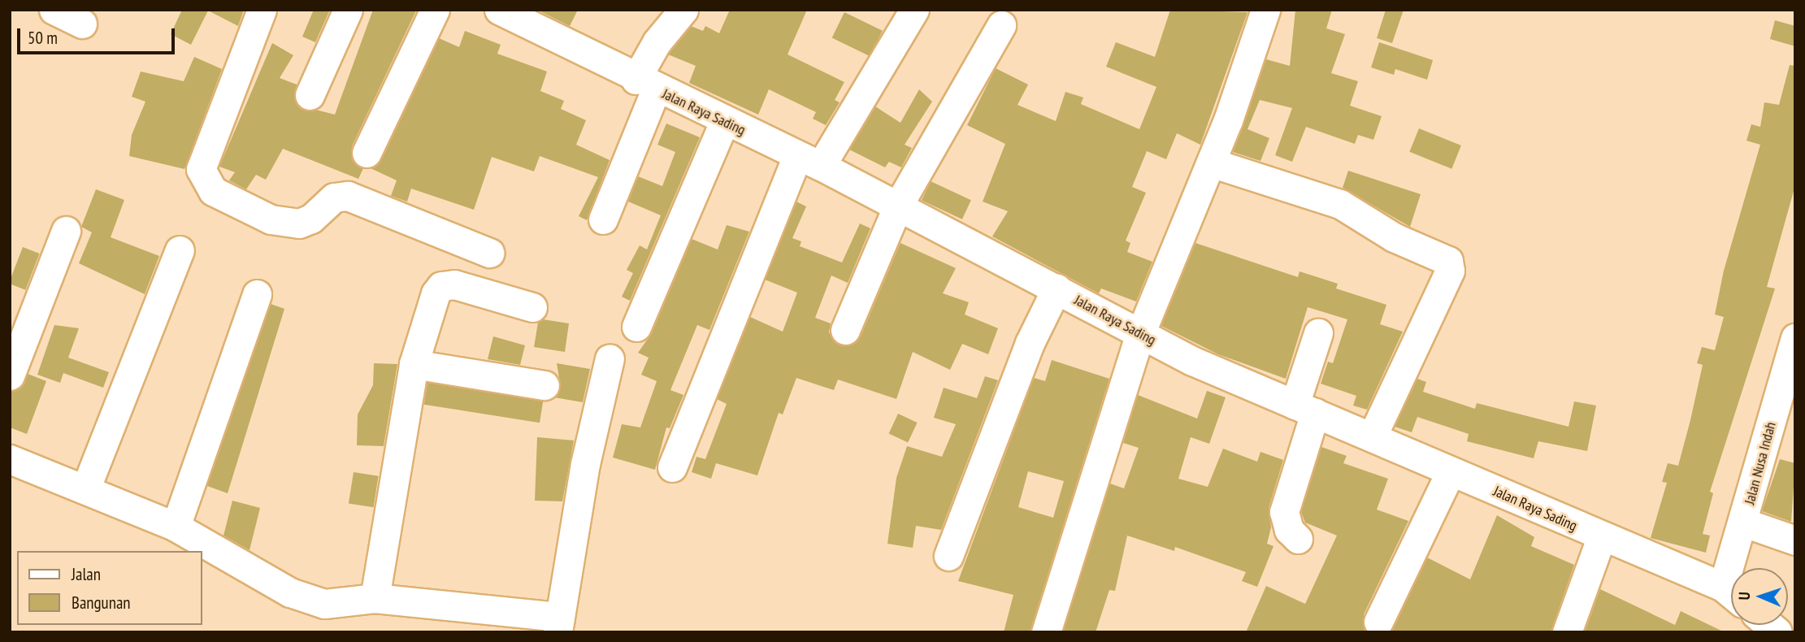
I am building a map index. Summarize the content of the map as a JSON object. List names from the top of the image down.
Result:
{
  "streets": {
    "street": ["Jalan Raya Sading", "Jalan Nusa Indah"]
  },
  "legend": ["Jalan", "Bangunan"],
  "scale_bar": "50 m",
  "north": "left"
}
